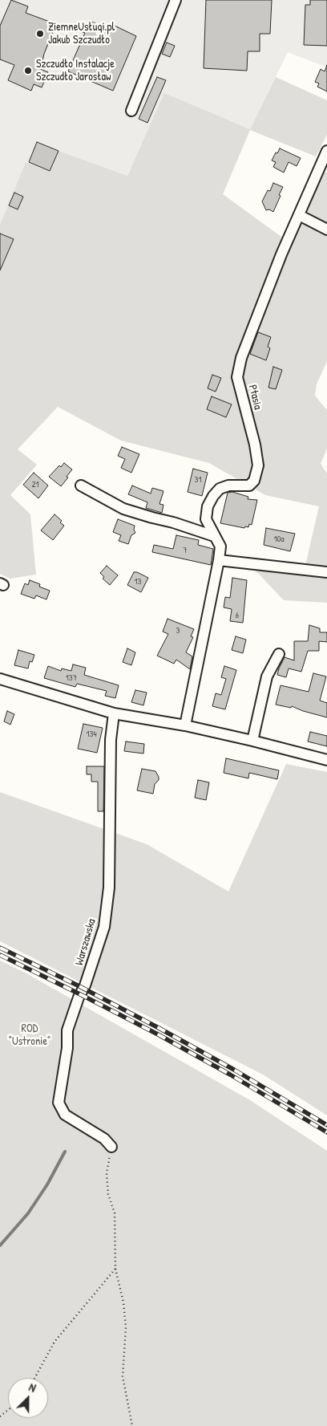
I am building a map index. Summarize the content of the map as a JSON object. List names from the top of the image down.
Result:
{
  "streets": {
    "street": ["Ptasia", "Warszawska"]
  },
  "parks": ["ROD \"Ustronie\""],
  "places": ["ZiemneUsługi.pl Jakub Szczudło", "Szczudło Instalacje Szczudło Jarosław"],
  "house_numbers": [
    "31",
    "21",
    "10a",
    "7",
    "13",
    "6",
    "3",
    "137",
    "134"
  ],
  "north": "top right"
}
